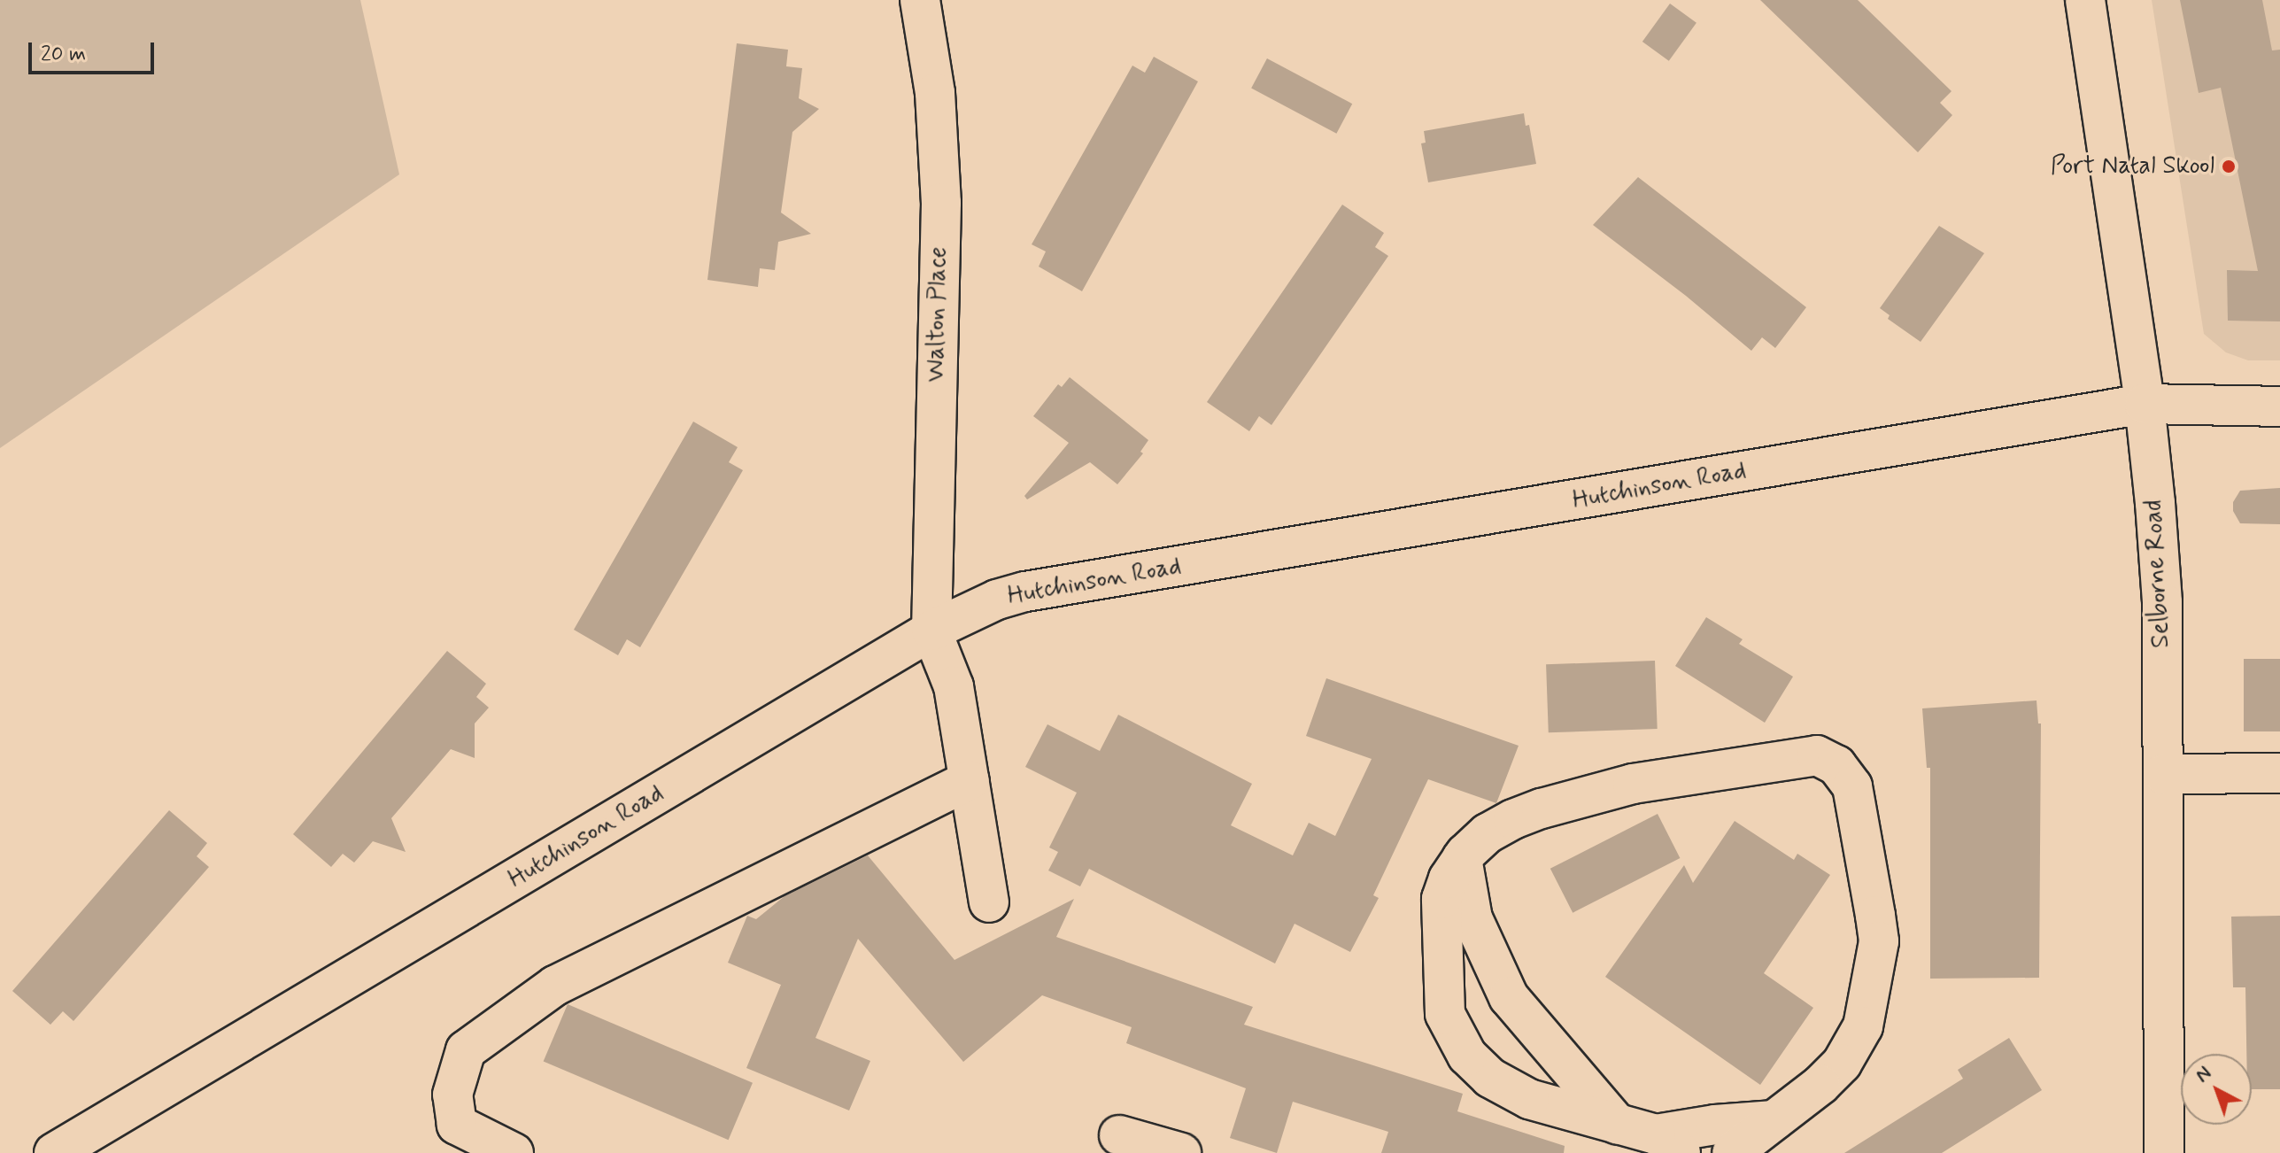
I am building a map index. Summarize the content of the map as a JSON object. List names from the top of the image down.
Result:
{
  "streets": {
    "street": ["Walton Place", "Hutchinson Road", "Selborne Road"]
  },
  "crossings": [
    ["Walton Place", "Hutchinson Road"],
    ["Hutchinson Road", "Selborne Road"]
  ],
  "places": ["Port Natal Skool"],
  "scale_bar": "20 m",
  "north": "top left"
}
